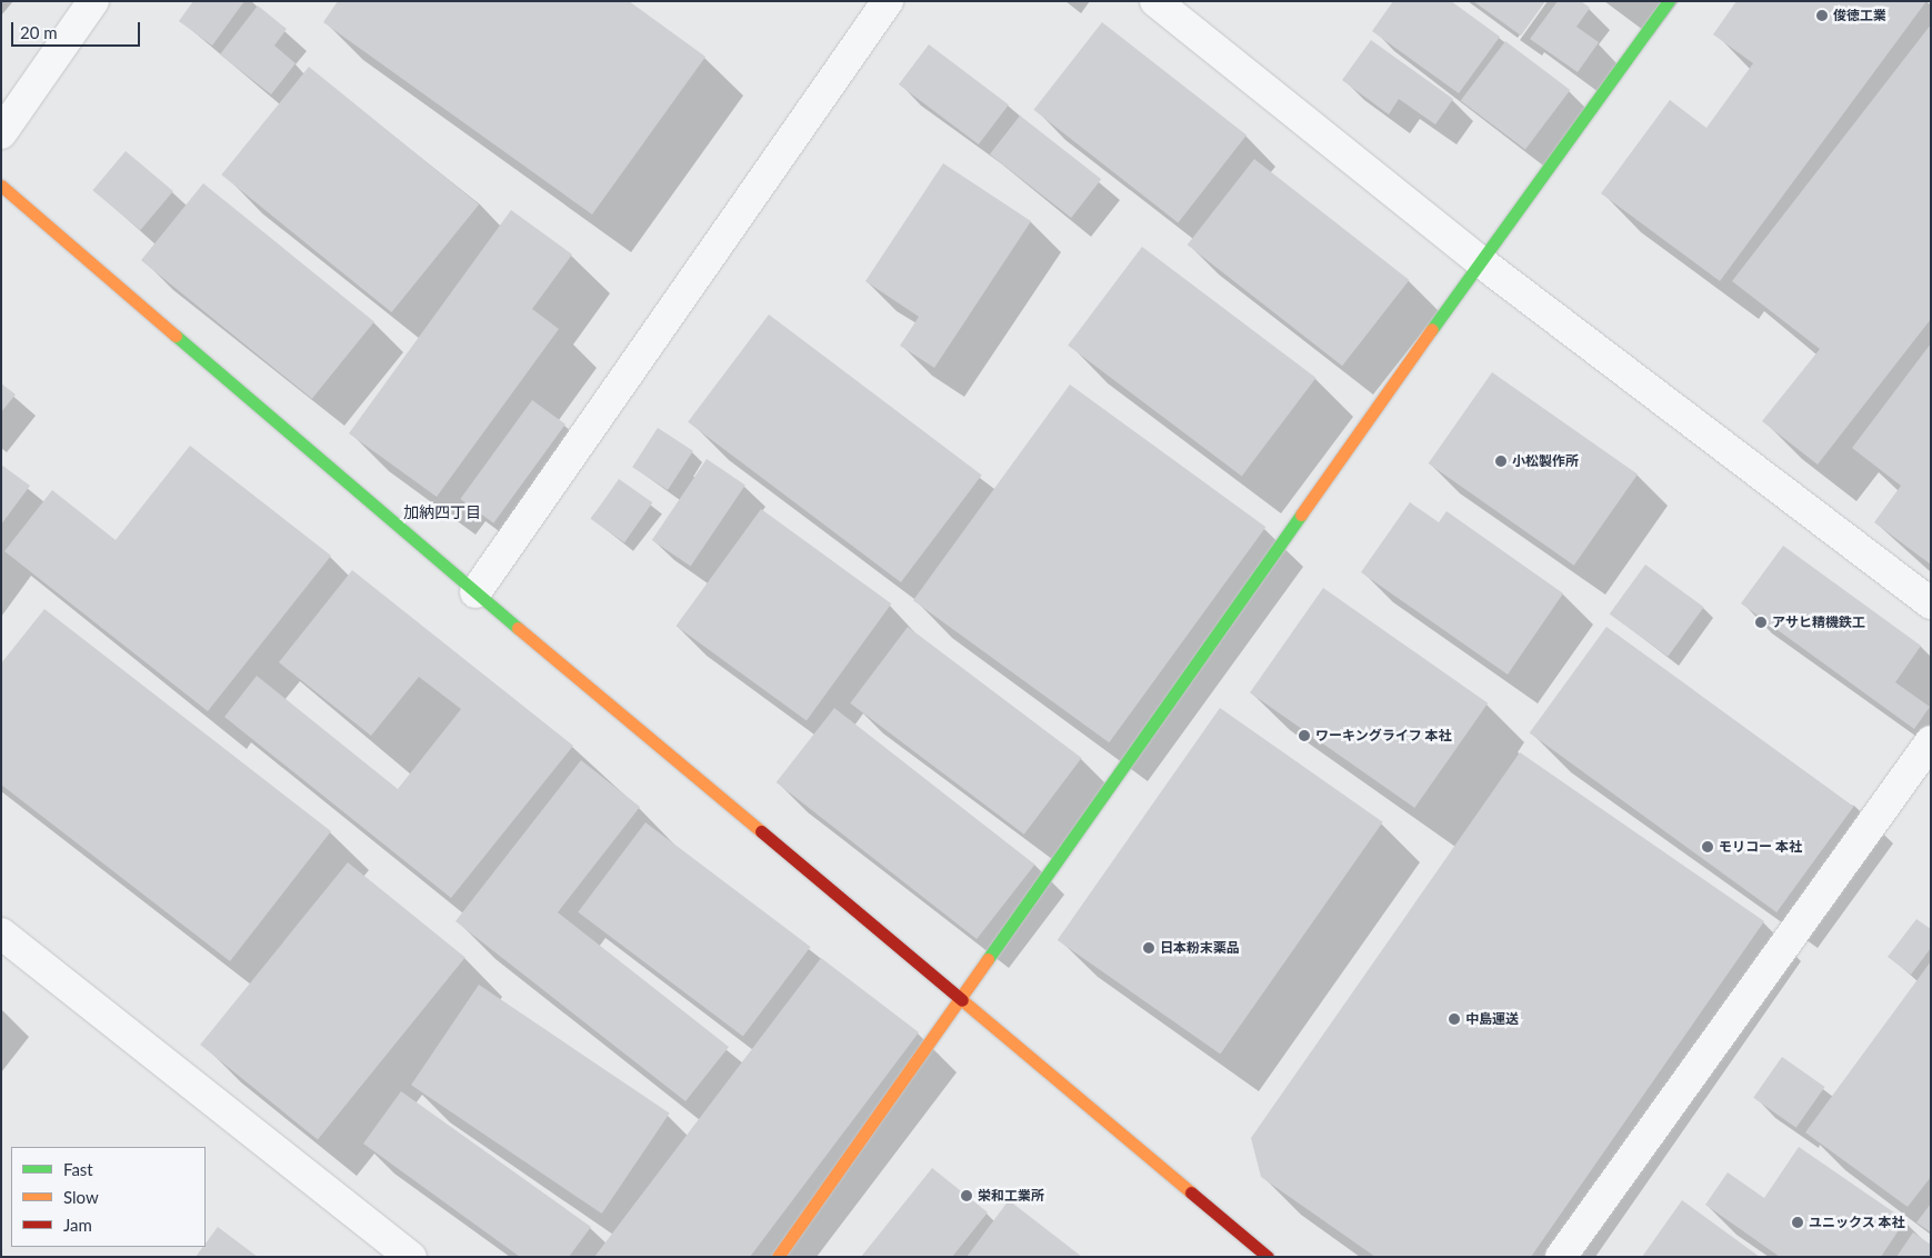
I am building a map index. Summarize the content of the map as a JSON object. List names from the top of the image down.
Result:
{
  "districts": ["加納四丁目"],
  "places": [
    "俊徳工業",
    "小松製作所",
    "アサヒ精機鉄工",
    "ワーキングライフ 本社",
    "モリコー 本社",
    "日本粉末薬品",
    "中島運送",
    "栄和工業所",
    "ユニックス 本社"
  ],
  "legend": ["Fast", "Slow", "Jam"],
  "scale_bar": "20 m"
}
